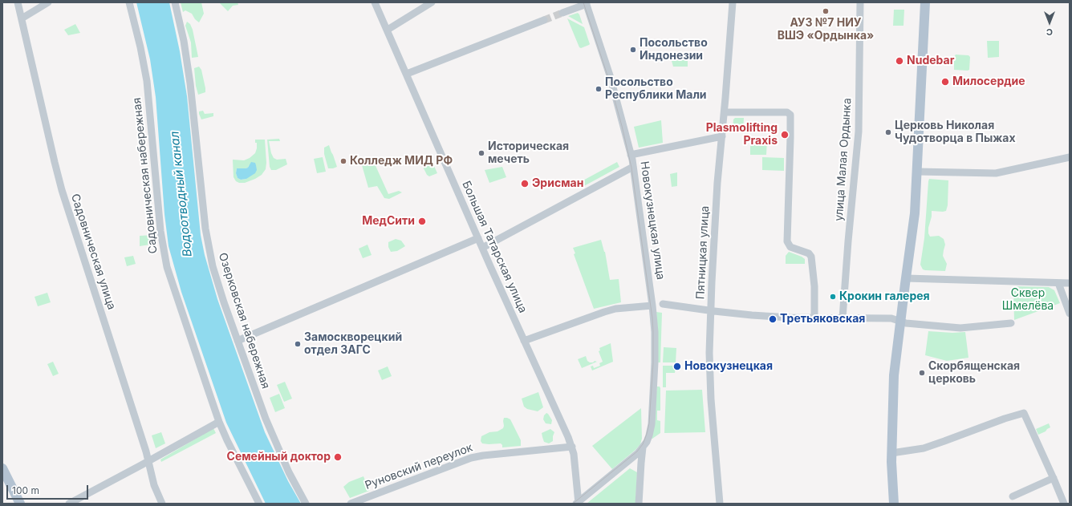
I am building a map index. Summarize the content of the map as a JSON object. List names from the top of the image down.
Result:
{
  "streets": {
    "street": [
      "улица Малая Ордынка",
      "Садовническая набережная",
      "Новокузнецкая улица",
      "Большая Татарская улица",
      "Садовническая улица",
      "Пятницкая улица",
      "Озерковская набережная",
      "Руновский переулок"
    ]
  },
  "crossings": [
    ["Большая Татарская улица", "Руновский переулок"]
  ],
  "water": ["Водоотводный канал"],
  "parks": ["Сквер Шмелёва"],
  "places": [
    "АУЗ №7 НИУ ВШЭ «Ордынка»",
    "Посольство Индонезии",
    "Nudebar",
    "Милосердие",
    "Посольство Республики Мали",
    "Церковь Николая Чудотворца в Пыжах",
    "Plasmolifting Praxis",
    "Историческая мечеть",
    "Колледж МИД РФ",
    "Эрисман",
    "МедСити",
    "Крокин галерея",
    "Третьяковская",
    "Замоскворецкий отдел ЗАГС",
    "Новокузнецкая",
    "Скорбященская церковь",
    "Семейный доктор"
  ],
  "scale_bar": "100 m",
  "north": "bottom"
}
